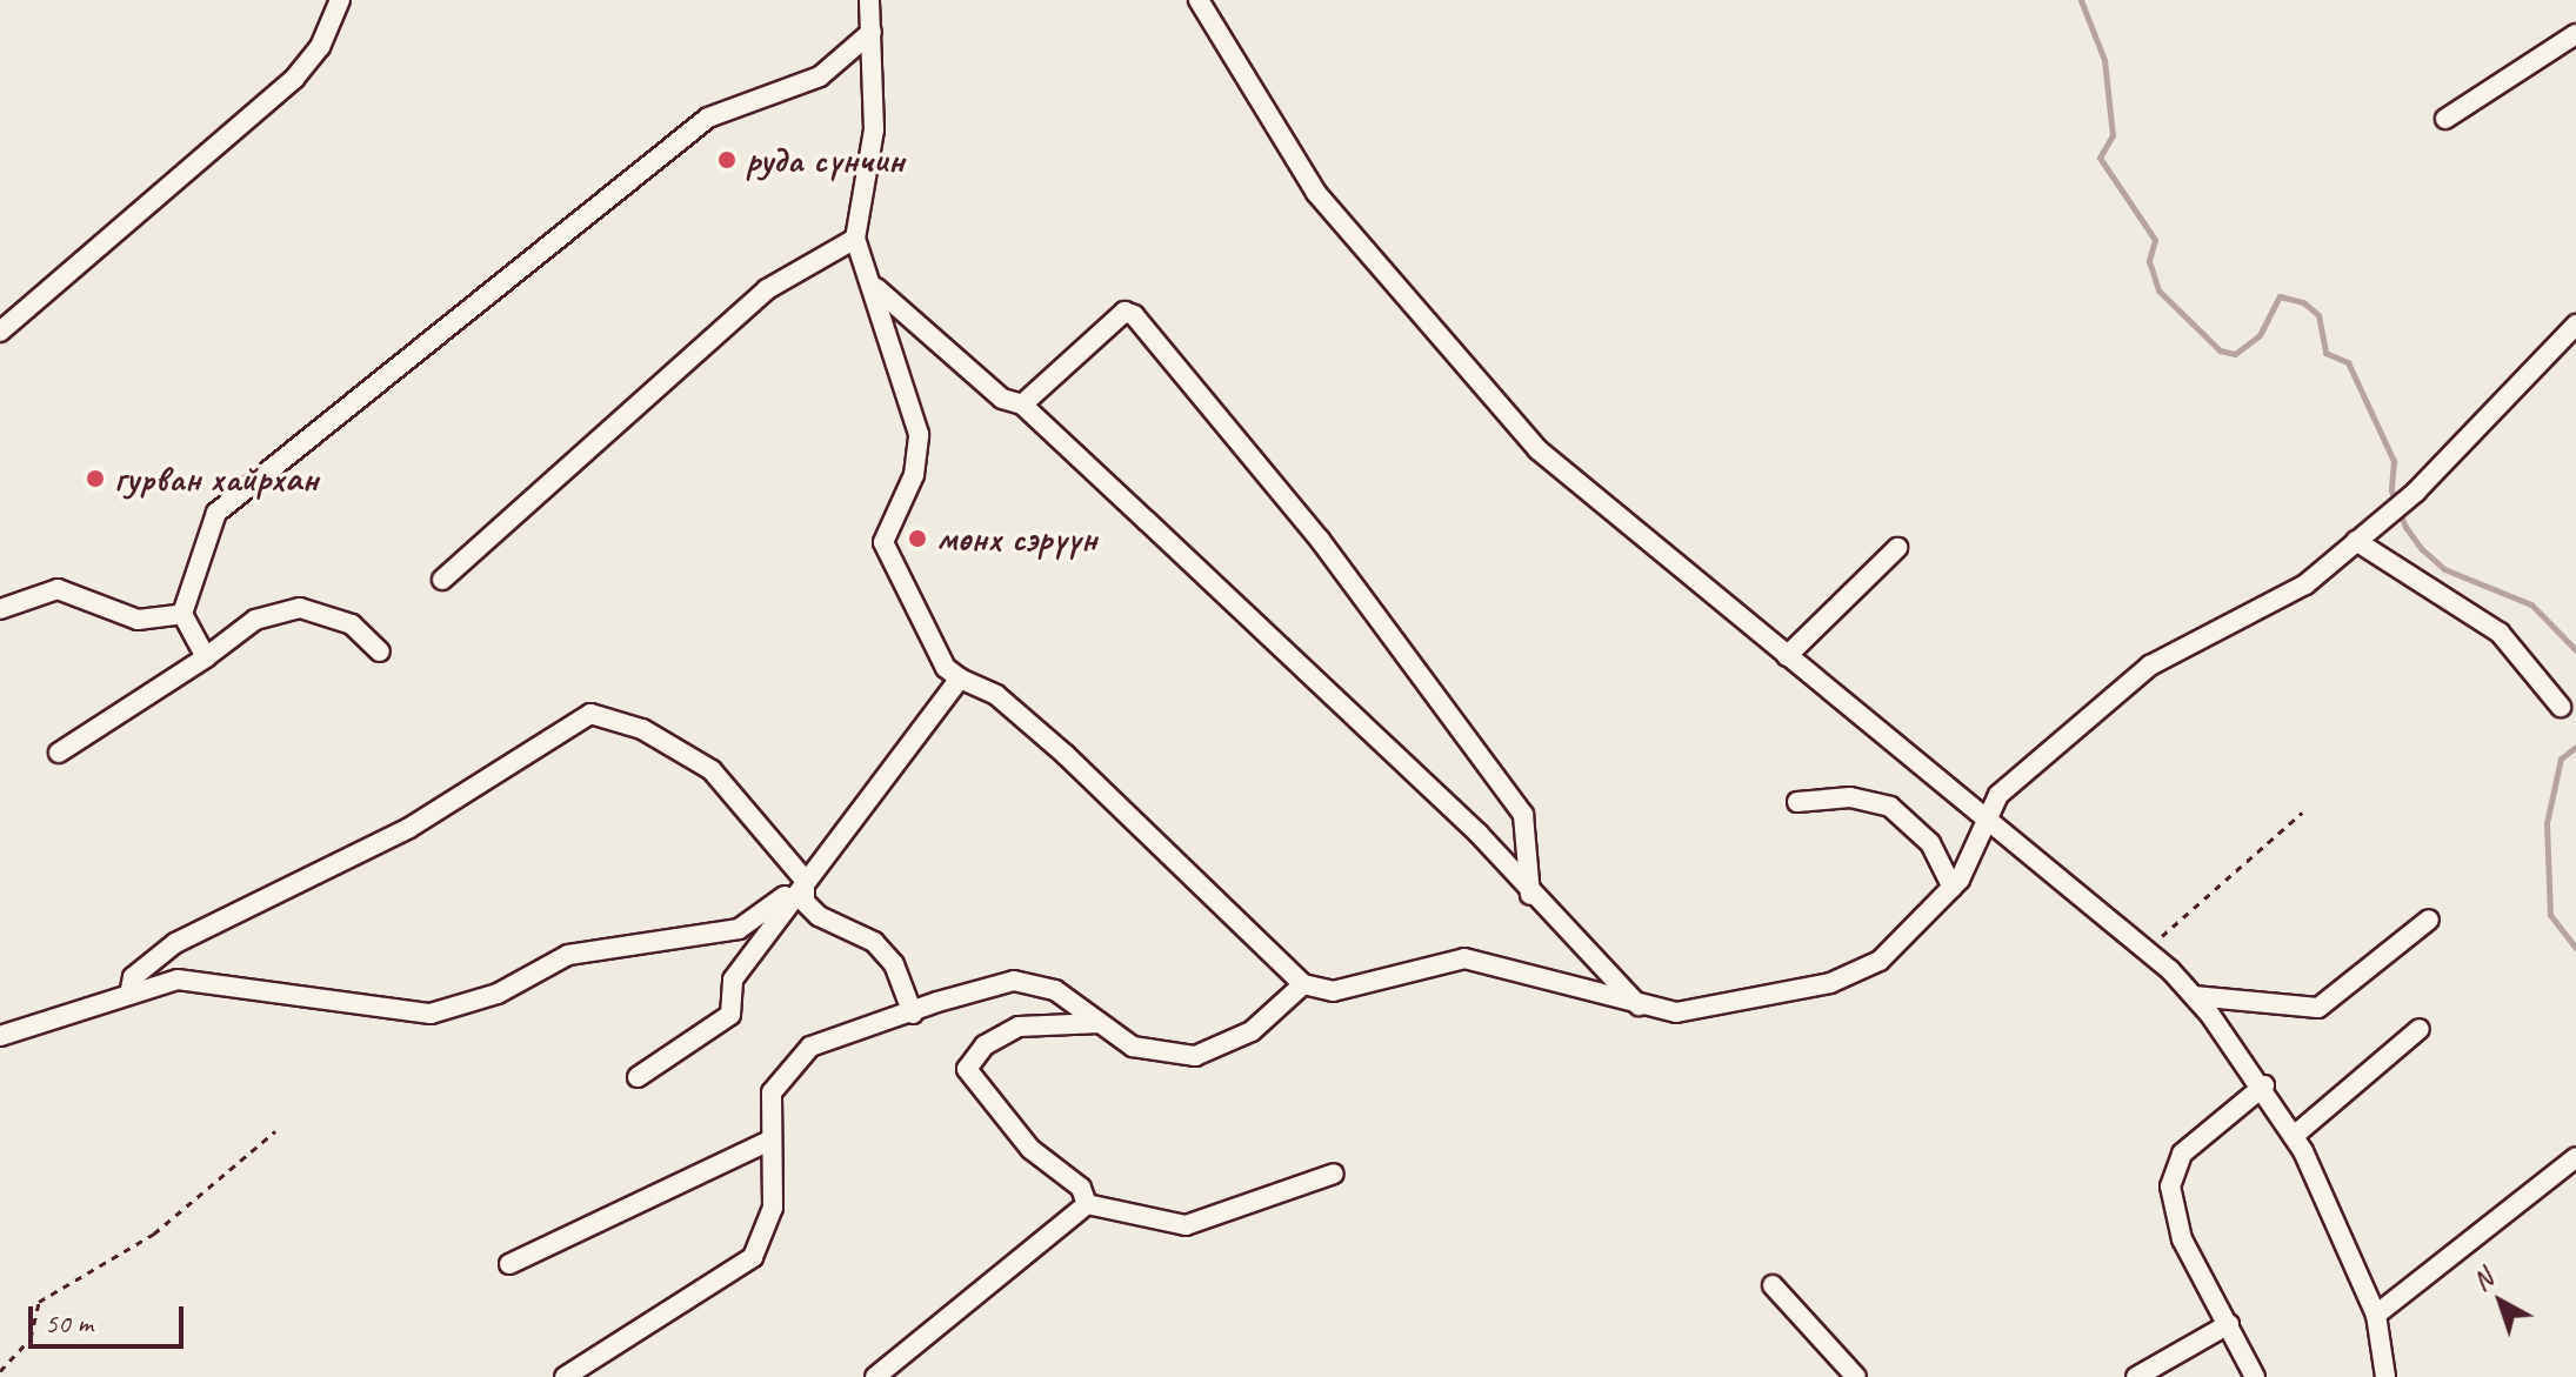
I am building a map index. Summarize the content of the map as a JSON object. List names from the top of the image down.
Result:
{
  "places": ["руда сүнчин", "гурван хайрхан", "мөнх сэрүүн"],
  "scale_bar": "50 m",
  "north": "top left"
}
